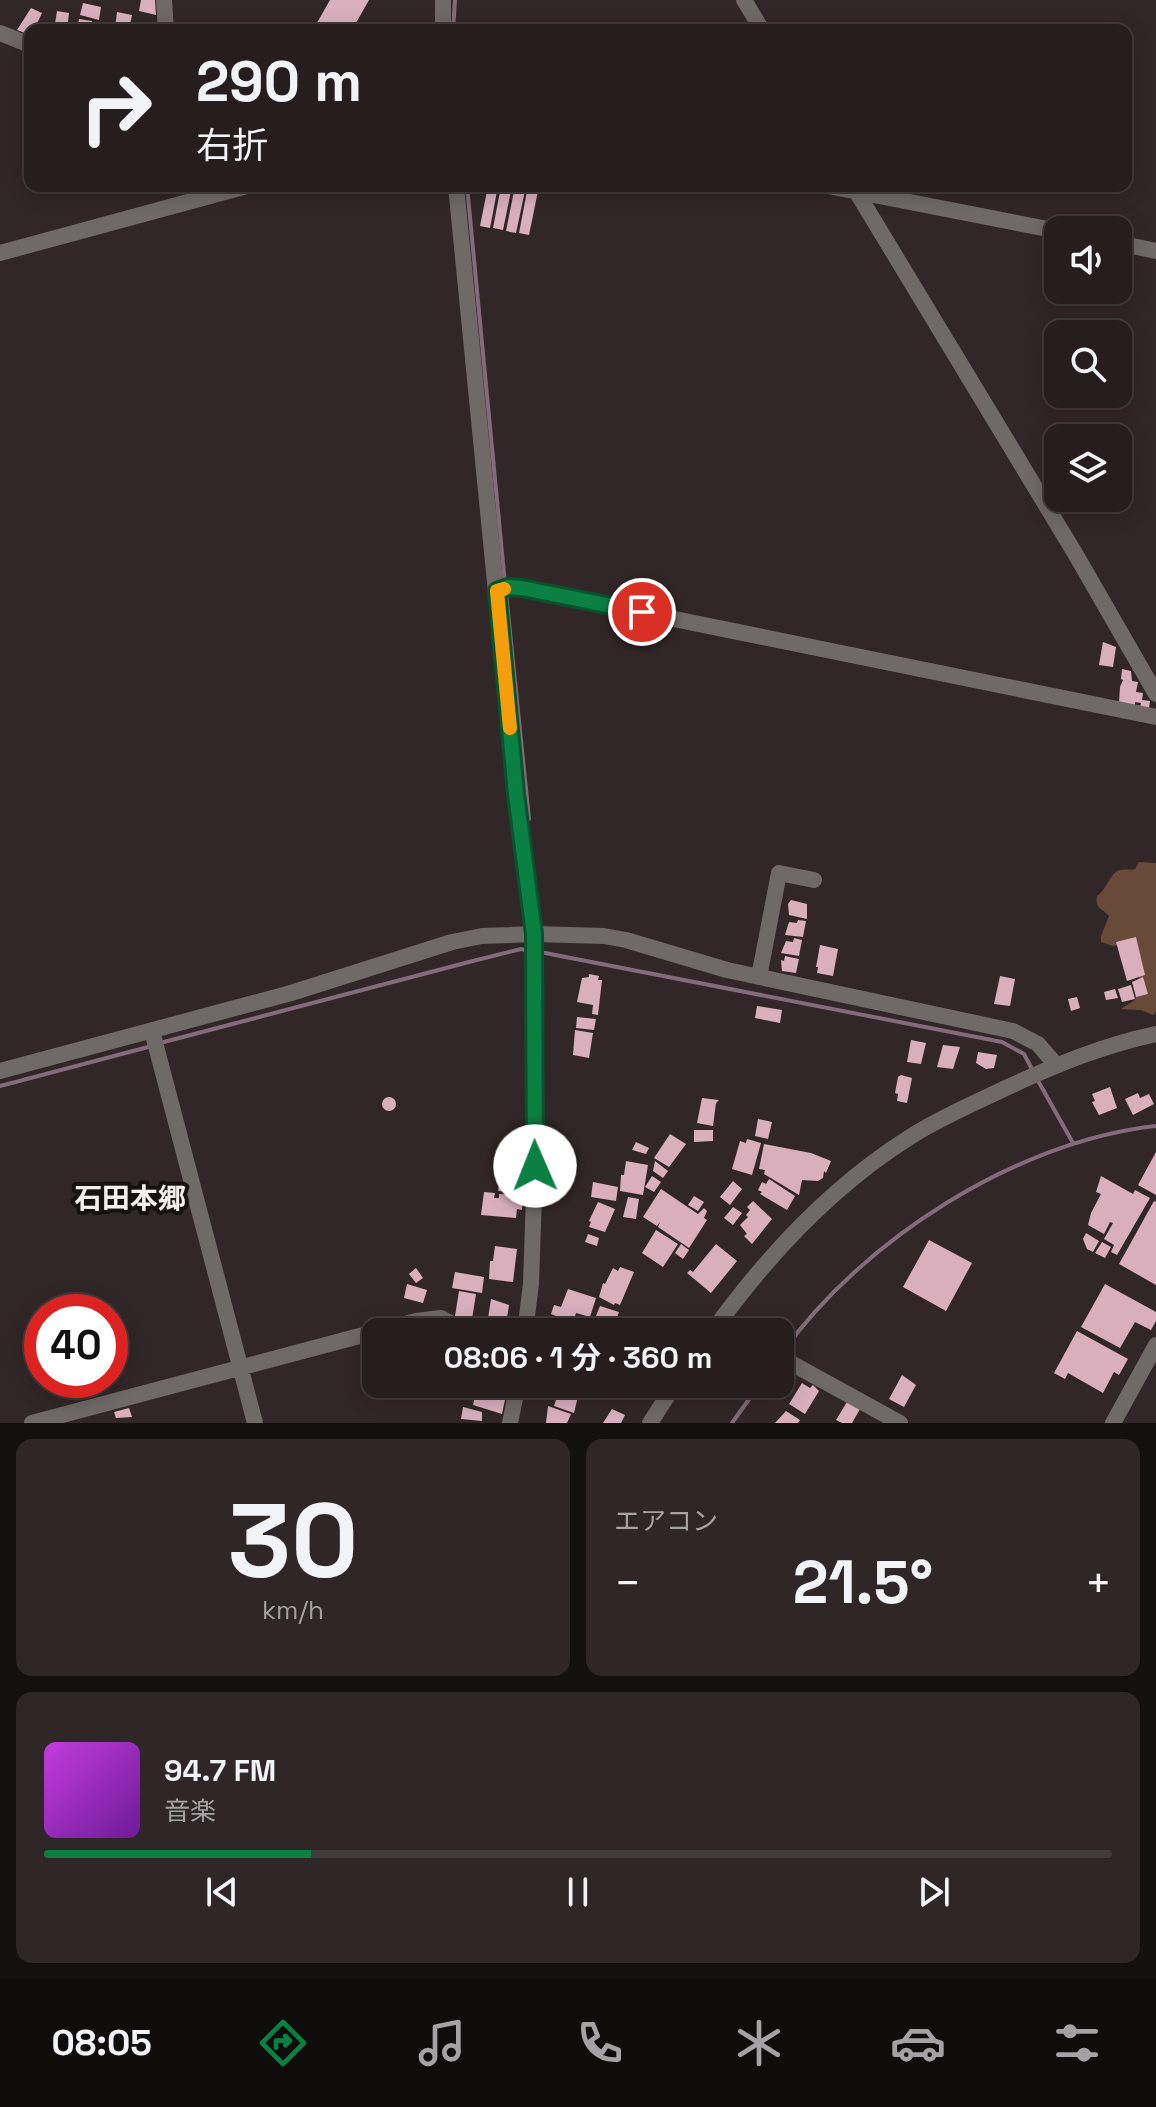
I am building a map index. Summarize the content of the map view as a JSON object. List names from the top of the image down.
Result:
{
  "districts": ["石田本郷"],
  "page": {
    "turn": ["290 m", "右折"],
    "limit": "40",
    "trip": "08:06 · 1 分 · 360 m",
    "tile": [
      ["30", "km/h"],
      "エアコン"
    ],
    "heat": ["−", "21.5°", "+"],
    "song": ["94.7 FM", "音楽"],
    "tabs": "08:05"
  }
}
